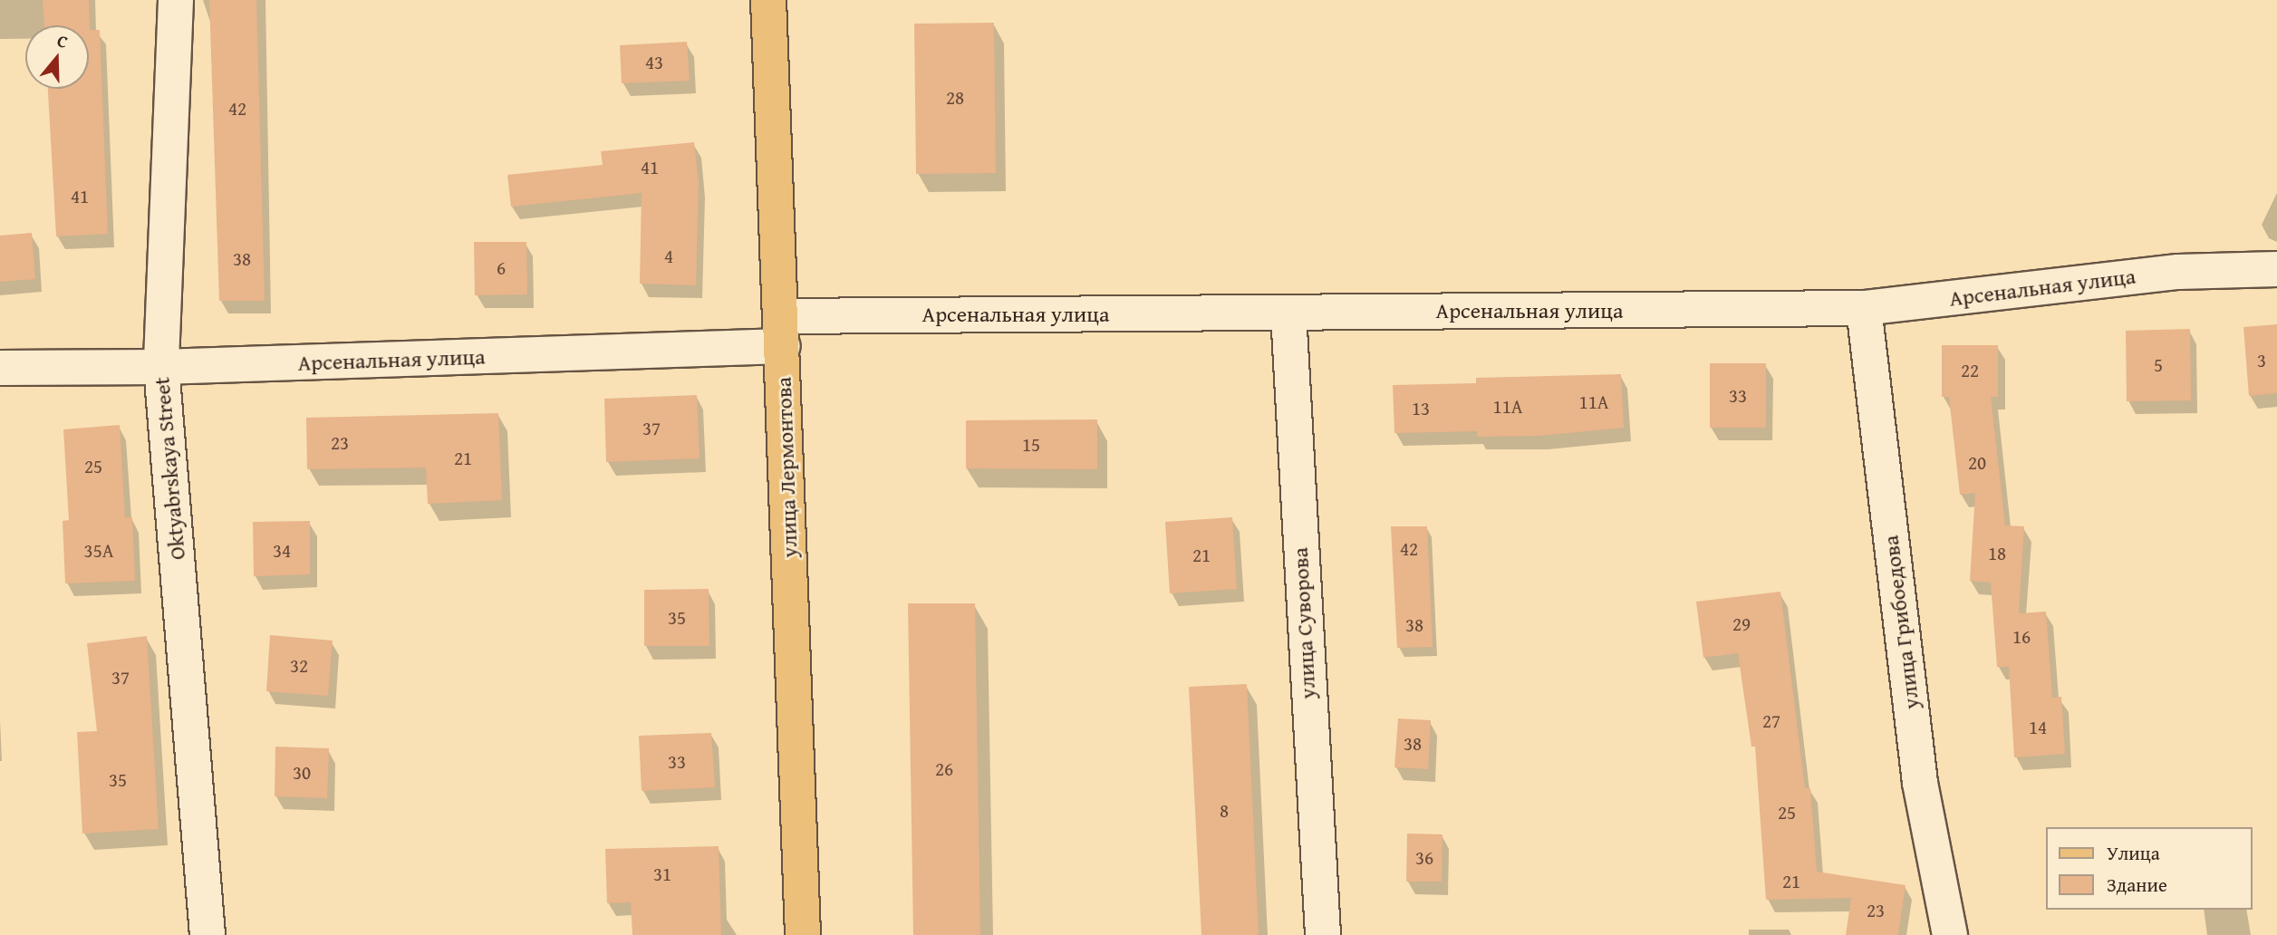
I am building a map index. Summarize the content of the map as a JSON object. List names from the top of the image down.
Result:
{
  "streets": {
    "main road": ["улица Лермонтова"],
    "street": [
      "Арсенальная улица",
      "Oktyabrskaya Street",
      "улица Грибоедова",
      "улица Суворова"
    ]
  },
  "crossings": [
    ["Арсенальная улица", "улица Лермонтова"],
    ["Арсенальная улица", "Oktyabrskaya Street"],
    ["Арсенальная улица", "улица Грибоедова"],
    ["Арсенальная улица", "улица Суворова"]
  ],
  "house_numbers": [
    "43",
    "28",
    "42",
    "41",
    "41",
    "4",
    "38",
    "6",
    "3",
    "5",
    "22",
    "33",
    "11А",
    "11А",
    "13",
    "37",
    "23",
    "15",
    "21",
    "20",
    "25",
    "42",
    "35А",
    "34",
    "18",
    "21",
    "35",
    "29",
    "38",
    "16",
    "32",
    "37",
    "27",
    "14",
    "38",
    "33",
    "26",
    "30",
    "35",
    "8",
    "25",
    "36",
    "31",
    "21",
    "23"
  ],
  "legend": ["Улица", "Здание"],
  "north": "top"
}
